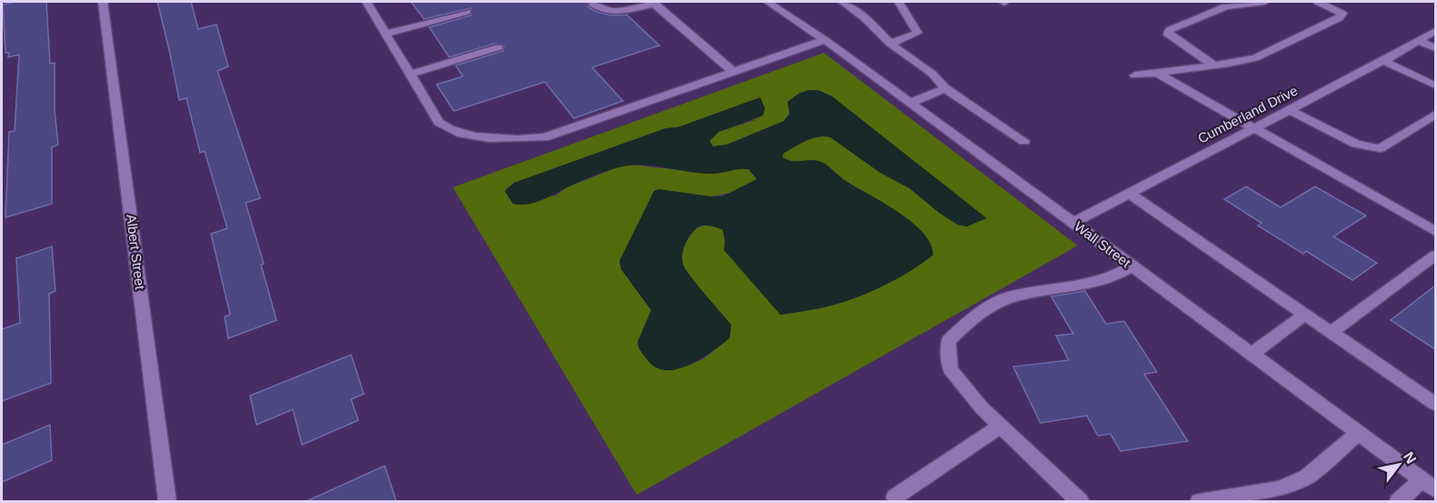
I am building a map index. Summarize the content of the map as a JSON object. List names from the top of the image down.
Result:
{
  "streets": {
    "street": ["Cumberland Drive", "Wall Street", "Albert Street"]
  },
  "crossings": [
    ["Cumberland Drive", "Wall Street"]
  ],
  "north": "top right"
}
